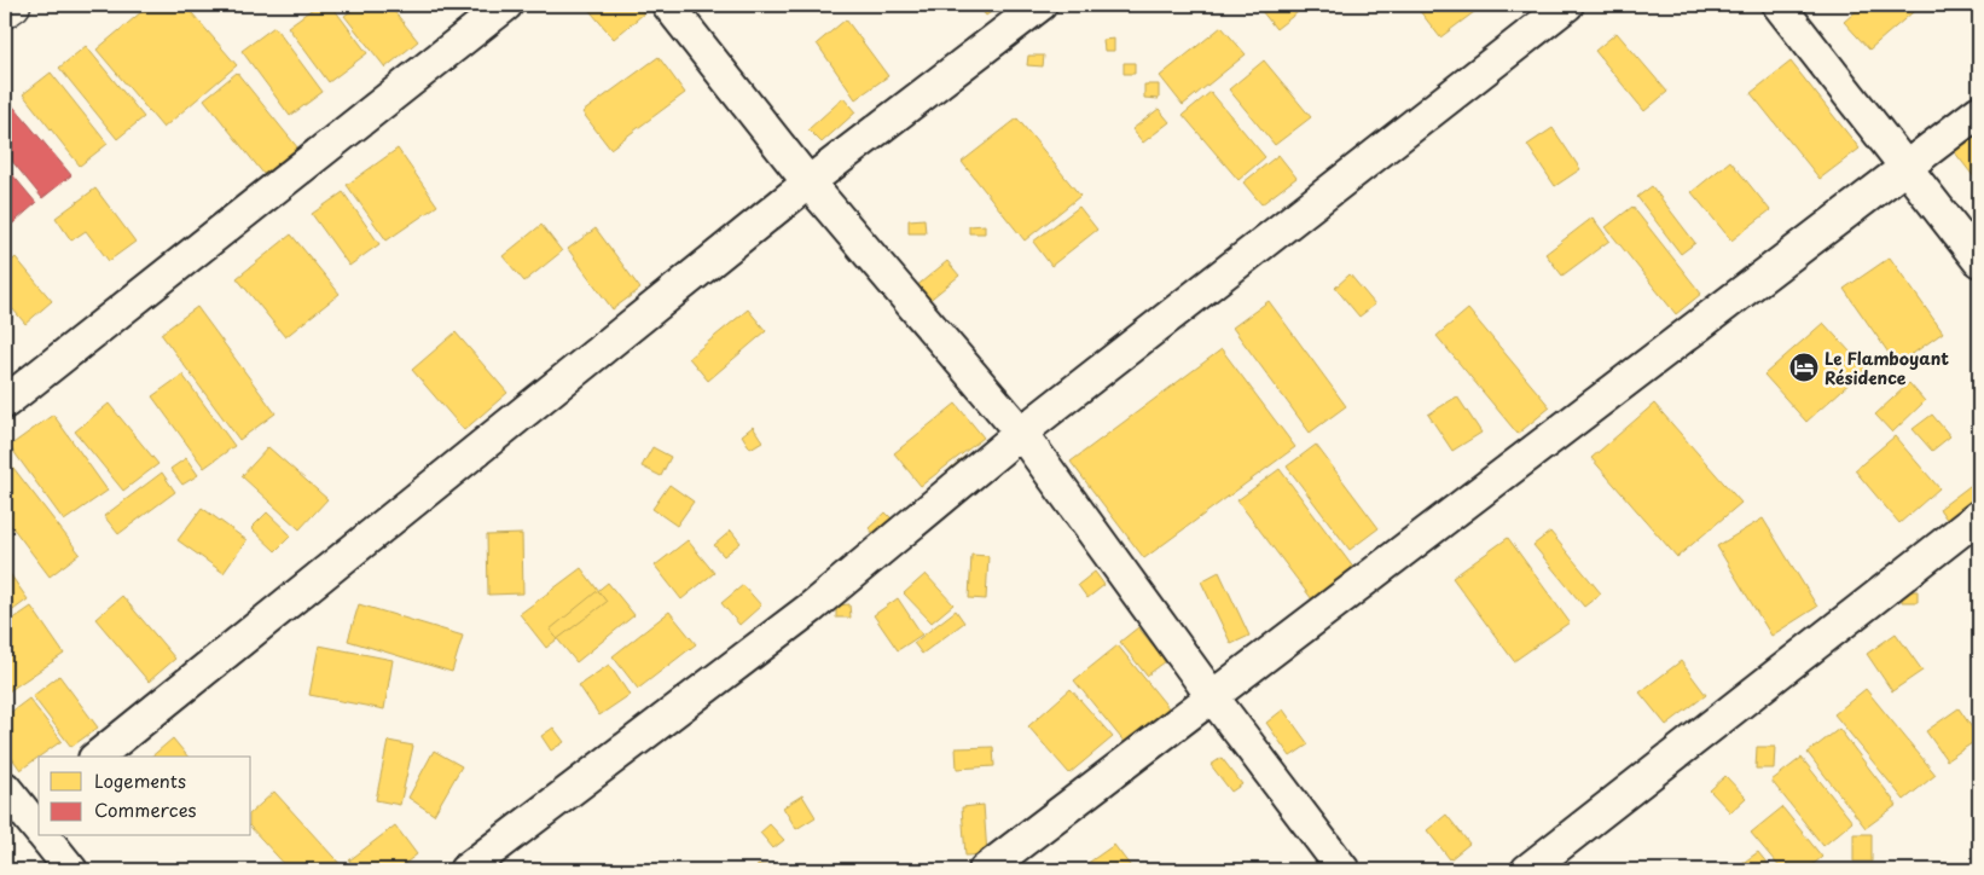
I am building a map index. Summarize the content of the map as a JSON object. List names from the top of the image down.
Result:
{
  "places": {
    "hotel": ["Le Flamboyant Résidence"]
  },
  "legend": ["Logements", "Commerces"]
}
